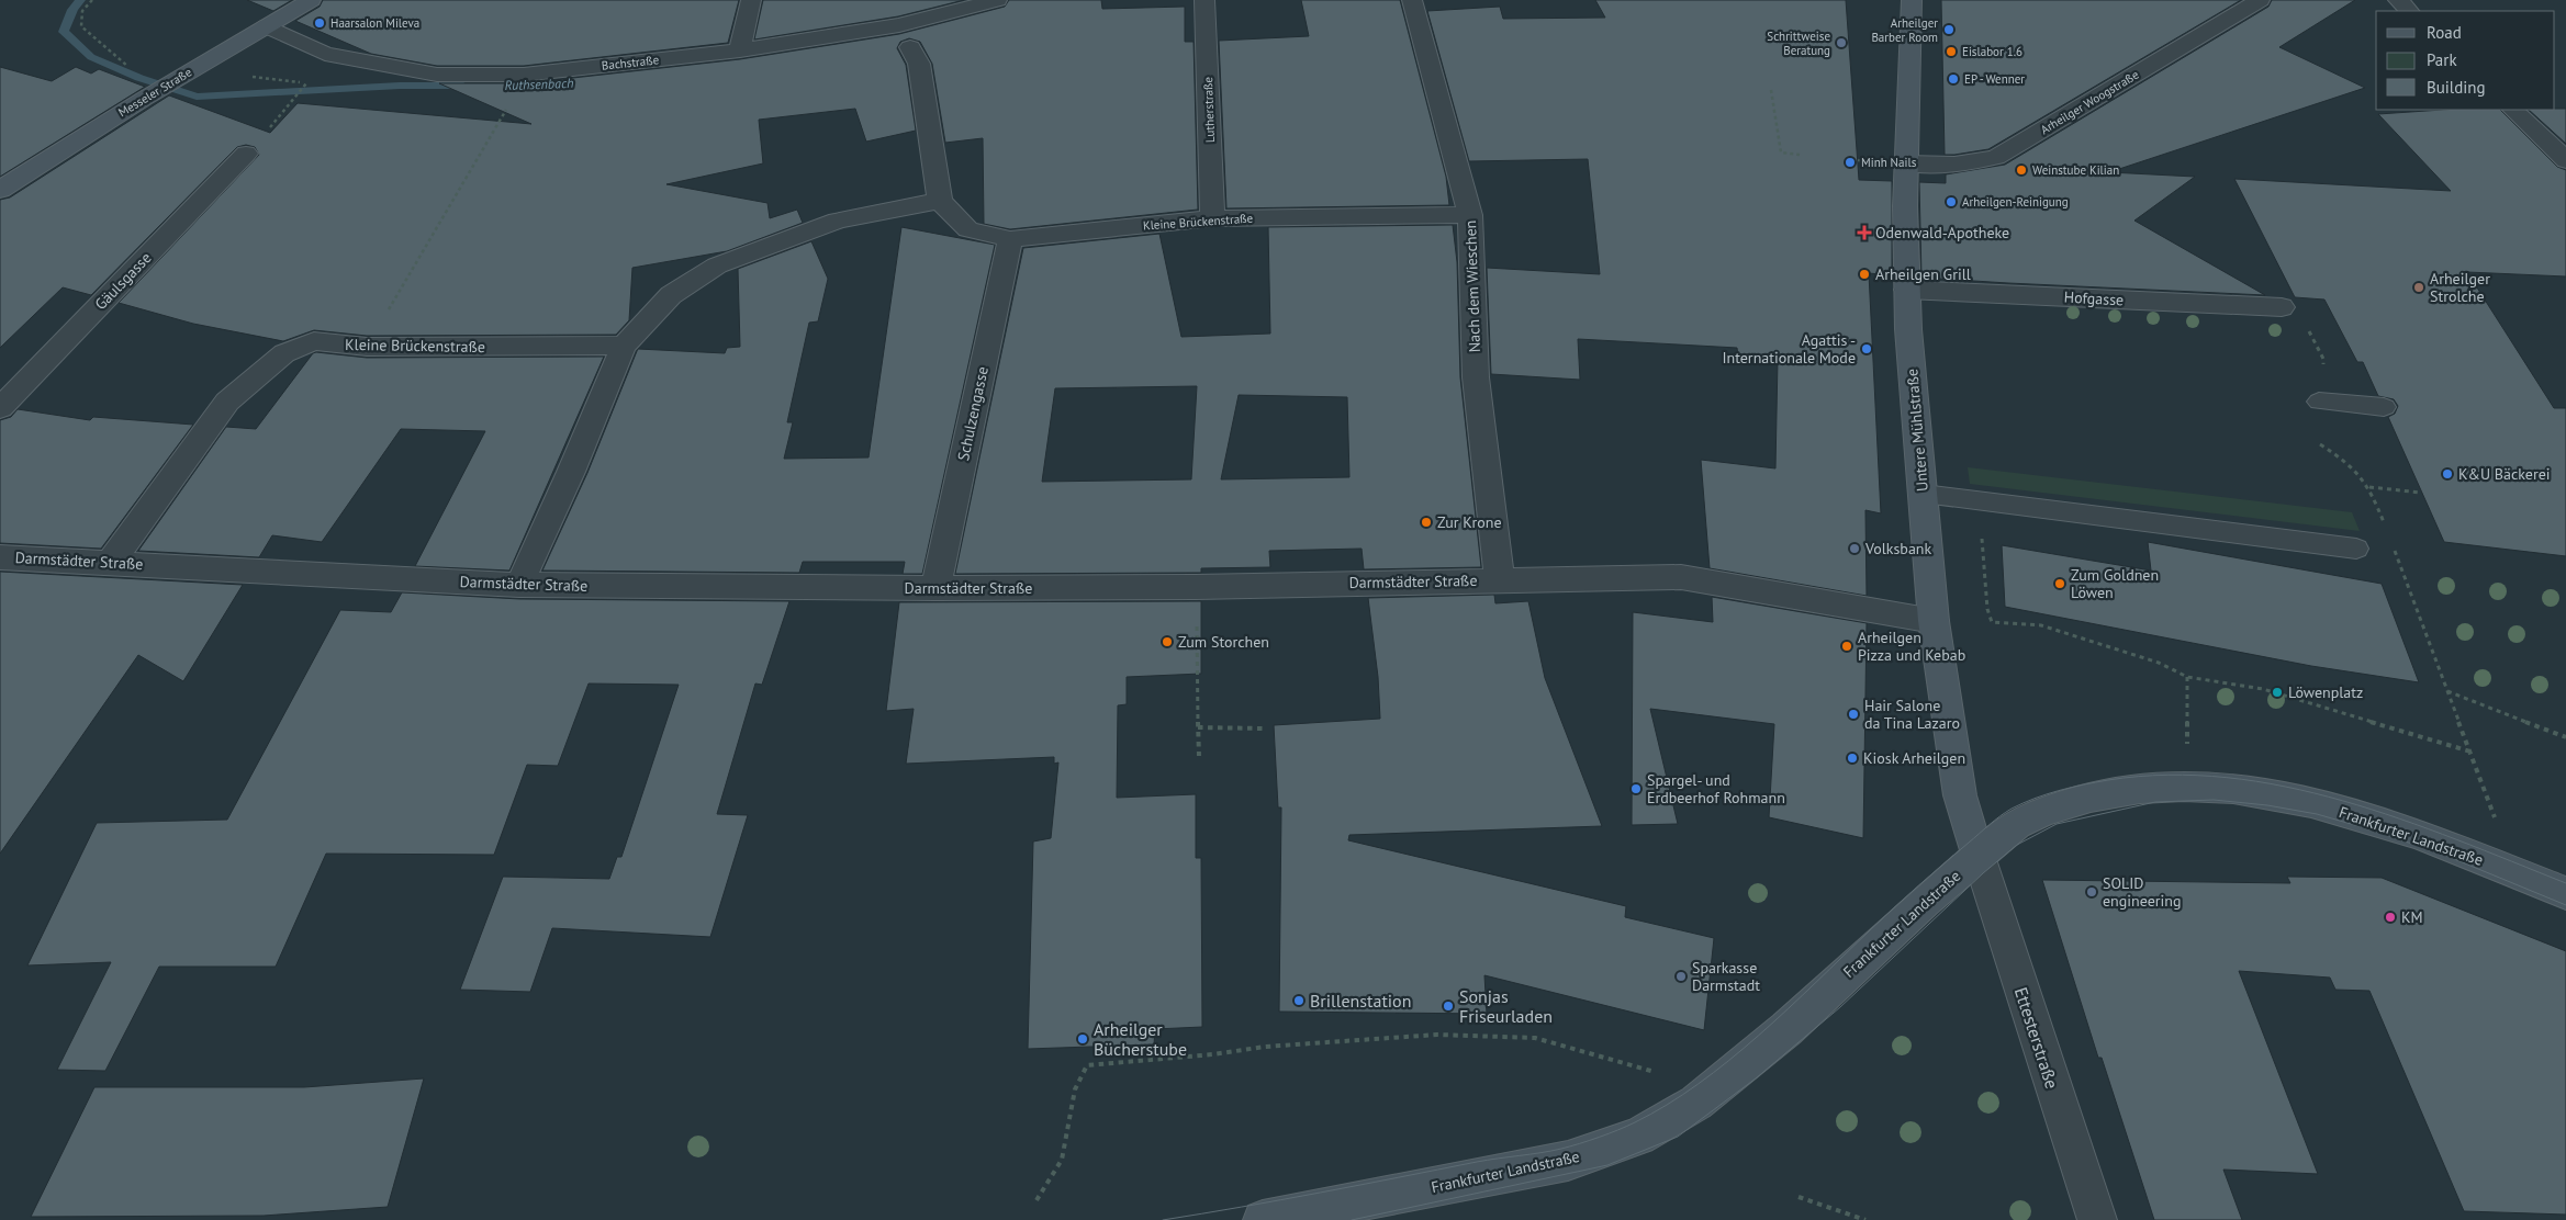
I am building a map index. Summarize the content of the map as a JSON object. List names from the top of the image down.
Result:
{
  "streets": {
    "street": [
      "Bachstraße",
      "Messeler Straße",
      "Arheilger Woogstraße",
      "Lutherstraße",
      "Kleine Brückenstraße",
      "Gäulsgasse",
      "Nach dem Wieschen",
      "Hofgasse",
      "Schulzengasse",
      "Untere Mühlstraße",
      "Darmstädter Straße",
      "Frankfurter Landstraße",
      "Ettesterstraße"
    ]
  },
  "crossings": [
    ["Bachstraße", "Messeler Straße"],
    ["Arheilger Woogstraße", "Untere Mühlstraße"],
    ["Lutherstraße", "Kleine Brückenstraße"],
    ["Kleine Brückenstraße", "Nach dem Wieschen"],
    ["Kleine Brückenstraße", "Schulzengasse"],
    ["Kleine Brückenstraße", "Darmstädter Straße"],
    ["Nach dem Wieschen", "Darmstädter Straße"],
    ["Hofgasse", "Untere Mühlstraße"],
    ["Schulzengasse", "Darmstädter Straße"],
    ["Untere Mühlstraße", "Darmstädter Straße"],
    ["Untere Mühlstraße", "Frankfurter Landstraße"],
    ["Untere Mühlstraße", "Ettesterstraße"],
    ["Frankfurter Landstraße", "Ettesterstraße"]
  ],
  "water": ["Ruthsenbach"],
  "places": {
    "other": [
      "Haarsalon Mileva",
      "Arheilger Barber Room",
      "Schrittweise Beratung",
      "Eislabor 1.6",
      "EP - Wenner",
      "Minh Nails",
      "Weinstube Kilian",
      "Arheilgen-Reinigung",
      "Arheilgen Grill",
      "Arheilger Strolche",
      "Agattis - Internationale Mode",
      "K&U Bäckerei",
      "Zur Krone",
      "Volksbank",
      "Zum Goldnen Löwen",
      "Zum Storchen",
      "Arheilgen Pizza und Kebab",
      "Löwenplatz",
      "Hair Salone da Tina Lazaro",
      "Kiosk Arheilgen",
      "Spargel- und Erdbeerhof Rohmann",
      "SOLID engineering",
      "KM",
      "Sparkasse Darmstadt",
      "Brillenstation",
      "Sonjas Friseurladen",
      "Arheilger Bücherstube"
    ],
    "health": ["Odenwald-Apotheke"]
  },
  "legend": ["Road", "Park", "Building"]
}
